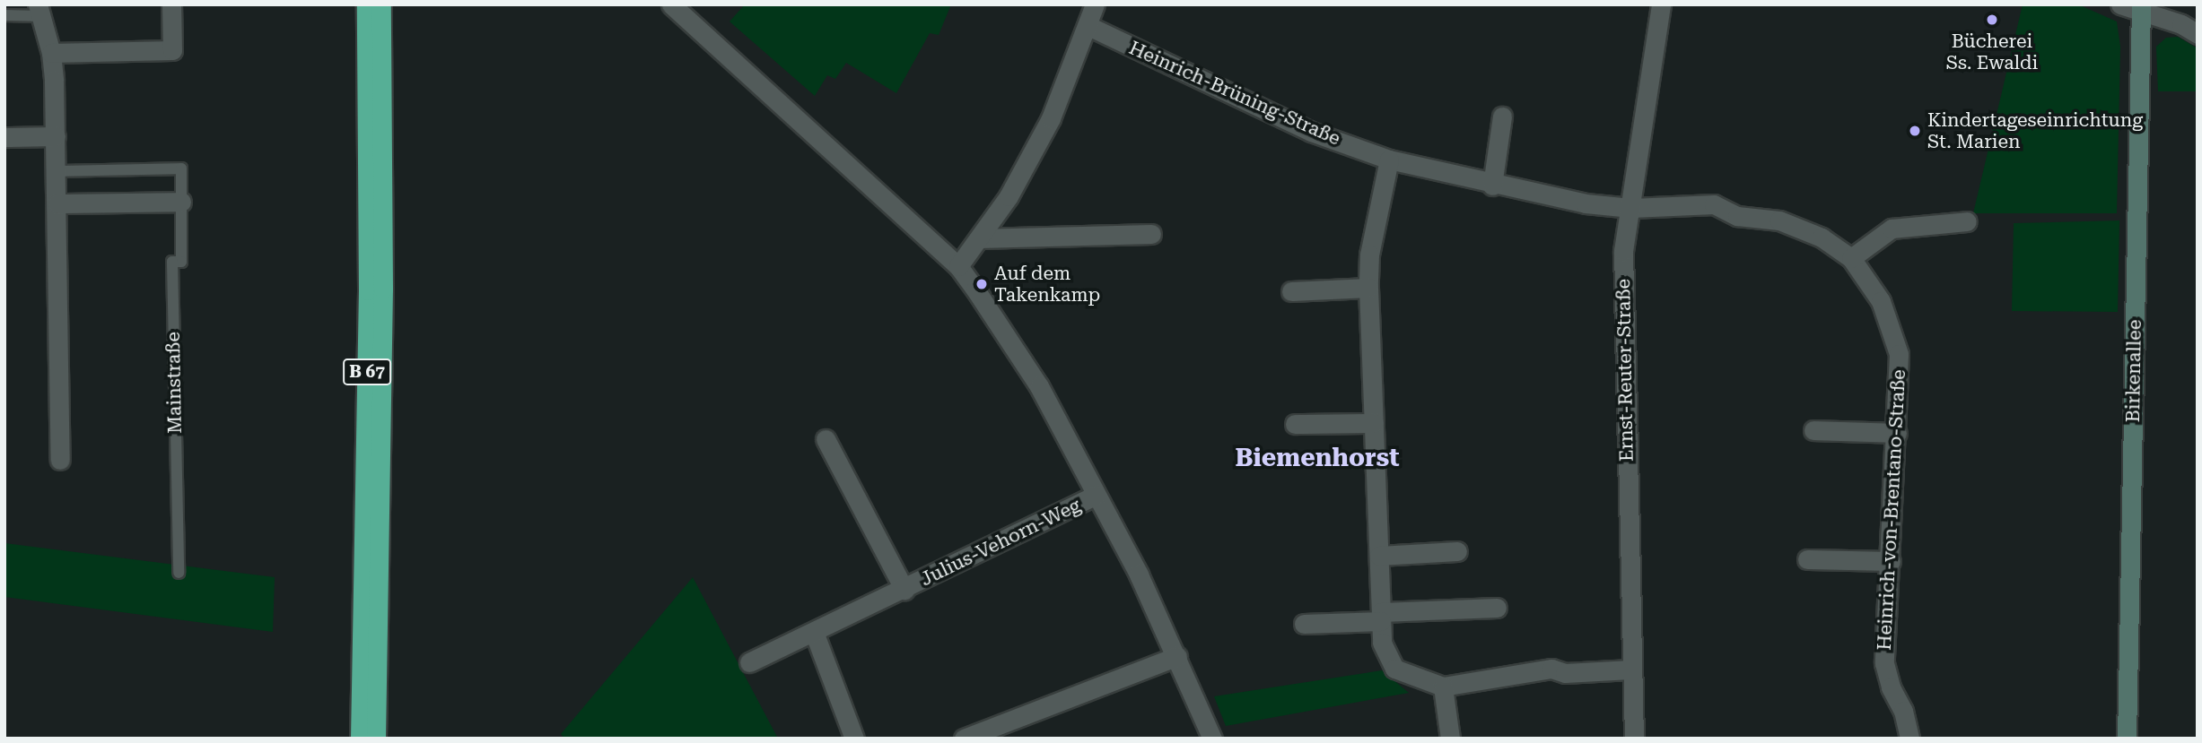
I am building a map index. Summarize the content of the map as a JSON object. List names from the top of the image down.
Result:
{
  "streets": {
    "highway": ["B 67"],
    "street": [
      "Heinrich-Brüning-Straße",
      "Ernst-Reuter-Straße",
      "Birkenallee",
      "Heinrich-von-Brentano-Straße",
      "Julius-Vehorn-Weg"
    ],
    "lane": ["Mainstraße"]
  },
  "crossings": [
    ["Heinrich-Brüning-Straße", "Ernst-Reuter-Straße"],
    ["Heinrich-Brüning-Straße", "Heinrich-von-Brentano-Straße"],
    ["Ernst-Reuter-Straße", "Heinrich-von-Brentano-Straße"]
  ],
  "districts": ["Biemenhorst"],
  "places": ["Bücherei Ss. Ewaldi", "Kindertageseinrichtung St. Marien", "Auf dem Takenkamp"]
}
